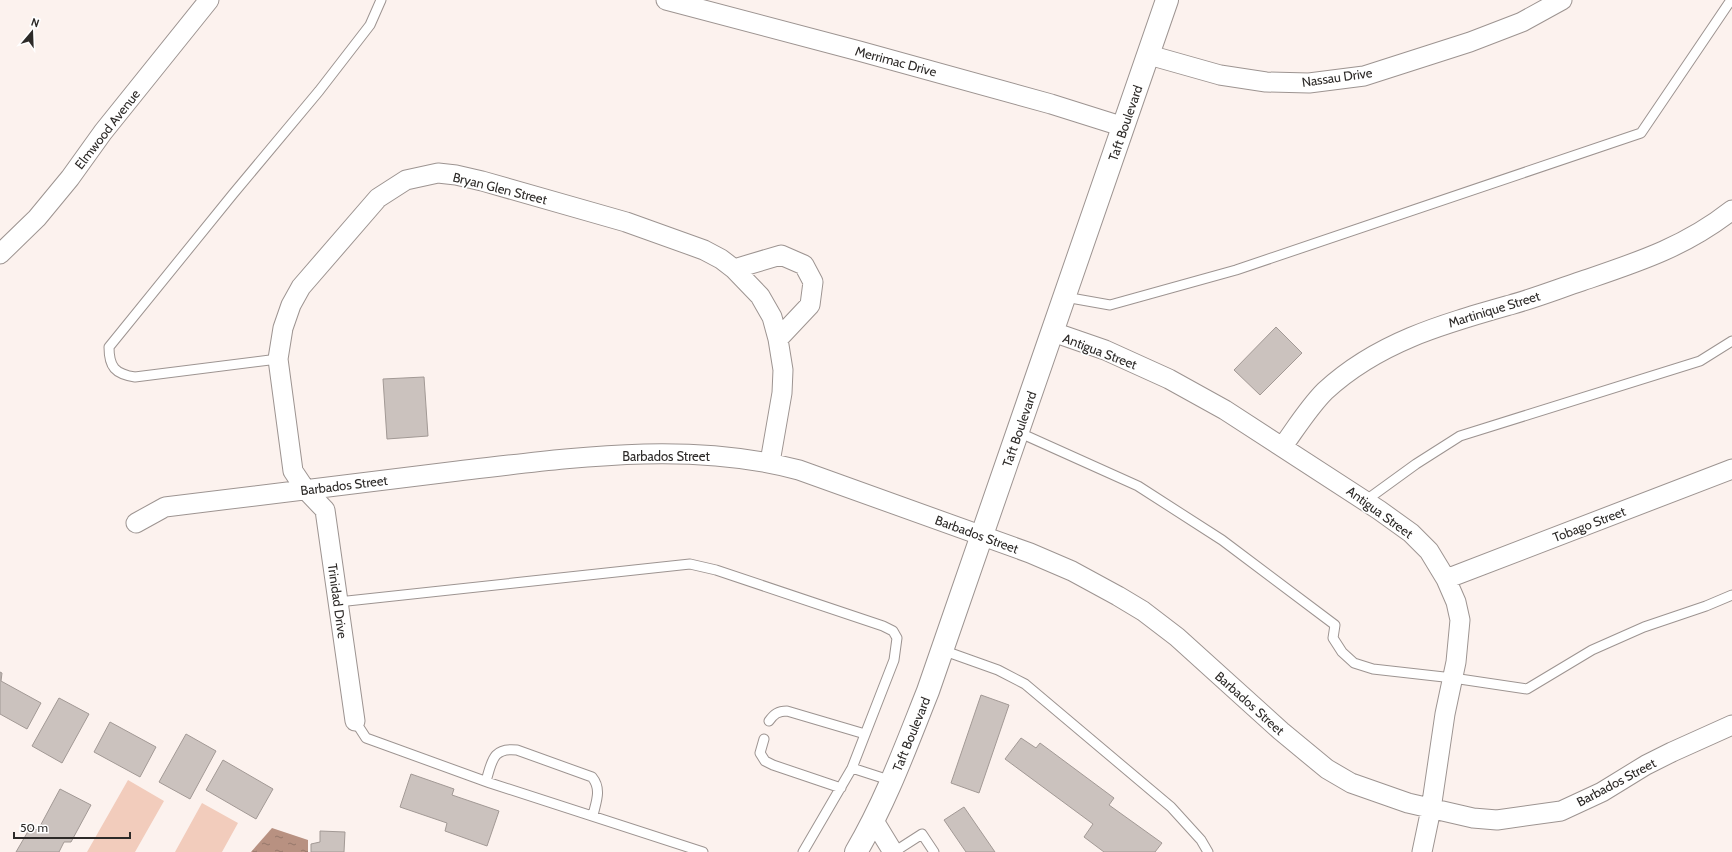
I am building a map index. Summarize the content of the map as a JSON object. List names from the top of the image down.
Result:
{
  "streets": {
    "street": [
      "Merrimac Drive",
      "Nassau Drive",
      "Taft Boulevard",
      "Elmwood Avenue",
      "Bryan Glen Street",
      "Martinique Street",
      "Antigua Street",
      "Barbados Street",
      "Tobago Street",
      "Trinidad Drive"
    ]
  },
  "crossings": [
    ["Merrimac Drive", "Taft Boulevard"],
    ["Nassau Drive", "Taft Boulevard"],
    ["Taft Boulevard", "Antigua Street"],
    ["Taft Boulevard", "Barbados Street"],
    ["Bryan Glen Street", "Barbados Street"],
    ["Bryan Glen Street", "Trinidad Drive"],
    ["Martinique Street", "Antigua Street"],
    ["Antigua Street", "Barbados Street"],
    ["Antigua Street", "Tobago Street"],
    ["Barbados Street", "Trinidad Drive"]
  ],
  "scale_bar": "50 m",
  "north": "top"
}
